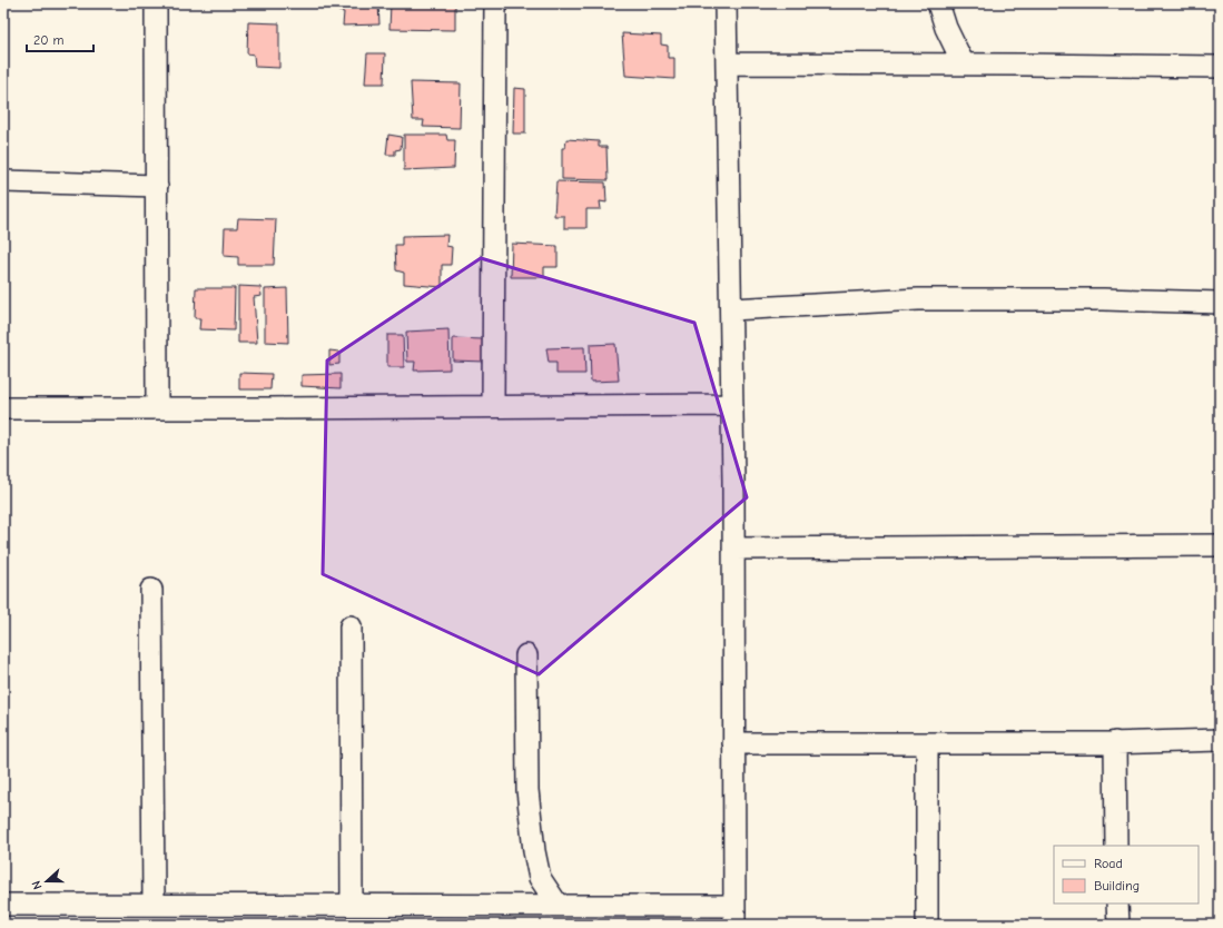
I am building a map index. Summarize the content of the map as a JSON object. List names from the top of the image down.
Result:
{
  "legend": ["Road", "Building"],
  "scale_bar": "20 m",
  "north": "left"
}
